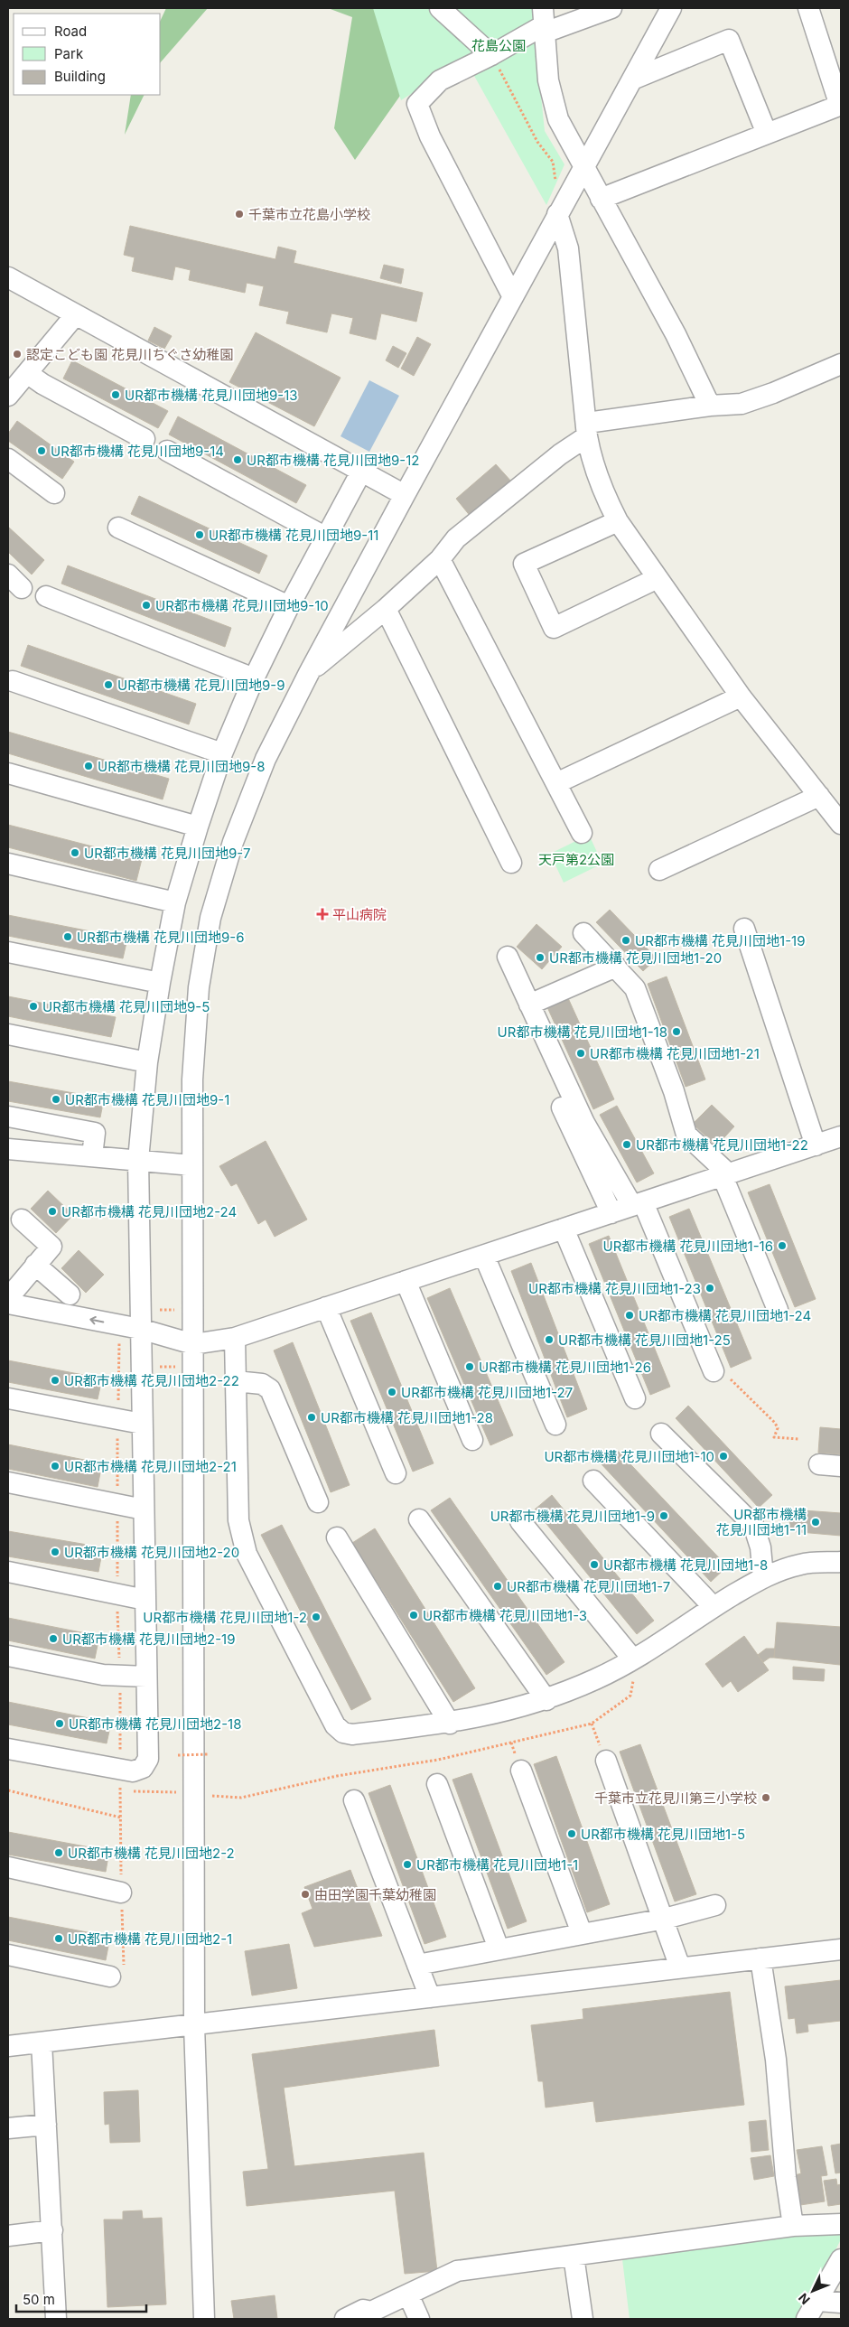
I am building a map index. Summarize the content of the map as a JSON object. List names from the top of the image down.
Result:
{
  "parks": ["花島公園", "天戸第2公園"],
  "places": {
    "other": [
      "千葉市立花島小学校",
      "認定こども園 花見川ちぐさ幼稚園",
      "UR都市機構 花見川団地9-13",
      "UR都市機構 花見川団地9-14",
      "UR都市機構 花見川団地9-12",
      "UR都市機構 花見川団地9-11",
      "UR都市機構 花見川団地9-10",
      "UR都市機構 花見川団地9-9",
      "UR都市機構 花見川団地9-8",
      "UR都市機構 花見川団地9-7",
      "UR都市機構 花見川団地9-6",
      "UR都市機構 花見川団地1-19",
      "UR都市機構 花見川団地1-20",
      "UR都市機構 花見川団地9-5",
      "UR都市機構 花見川団地1-18",
      "UR都市機構 花見川団地1-21",
      "UR都市機構 花見川団地9-1",
      "UR都市機構 花見川団地1-22",
      "UR都市機構 花見川団地2-24",
      "UR都市機構 花見川団地1-16",
      "UR都市機構 花見川団地1-23",
      "UR都市機構 花見川団地1-24",
      "UR都市機構 花見川団地1-25",
      "UR都市機構 花見川団地1-26",
      "UR都市機構 花見川団地2-22",
      "UR都市機構 花見川団地1-27",
      "UR都市機構 花見川団地1-28",
      "UR都市機構 花見川団地1-10",
      "UR都市機構 花見川団地2-21",
      "UR都市機構 花見川団地1-9",
      "UR都市機構 花見川団地1-11",
      "UR都市機構 花見川団地2-20",
      "UR都市機構 花見川団地1-8",
      "UR都市機構 花見川団地1-7",
      "UR都市機構 花見川団地1-3",
      "UR都市機構 花見川団地1-2",
      "UR都市機構 花見川団地2-19",
      "UR都市機構 花見川団地2-18",
      "千葉市立花見川第三小学校",
      "UR都市機構 花見川団地1-5",
      "UR都市機構 花見川団地2-2",
      "UR都市機構 花見川団地1-1",
      "由田学園千葉幼稚園",
      "UR都市機構 花見川団地2-1"
    ],
    "health": ["平山病院"]
  },
  "legend": ["Road", "Park", "Building"],
  "scale_bar": "50 m",
  "north": "bottom left"
}
